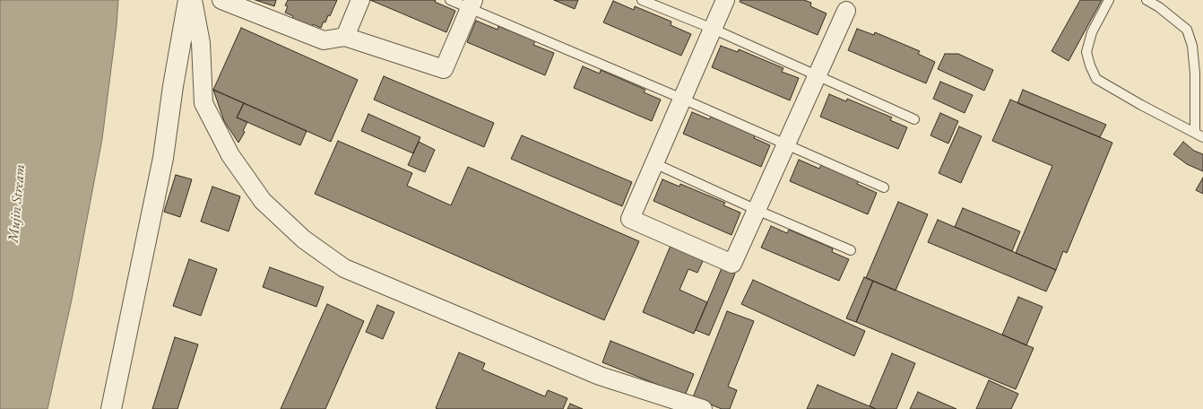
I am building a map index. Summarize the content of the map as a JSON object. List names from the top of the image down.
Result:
{
  "water": ["Mujin Stream"]
}
